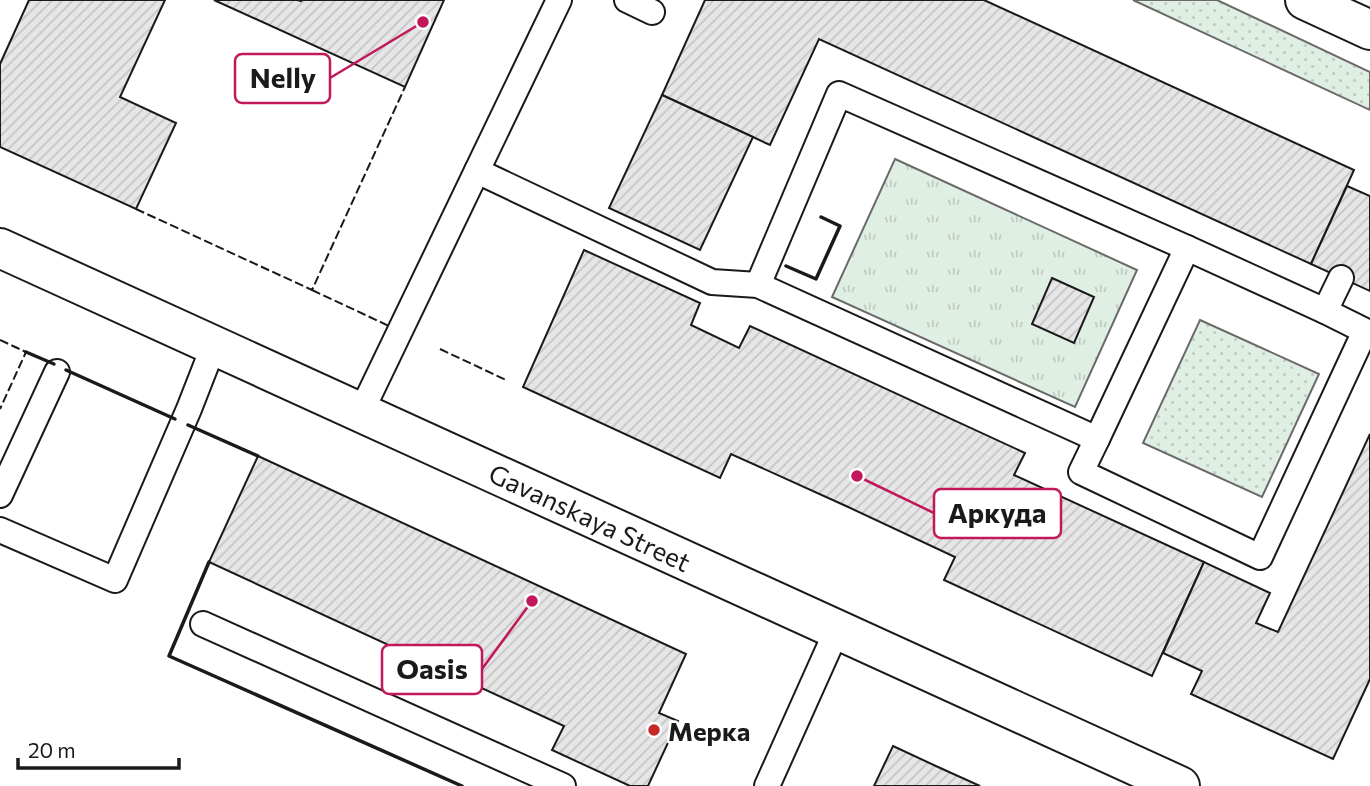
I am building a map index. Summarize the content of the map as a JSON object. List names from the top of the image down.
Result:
{
  "streets": {
    "street": ["Gavanskaya Street"]
  },
  "places": [
    "Nelly",
    "Аркуда",
    "Oasis",
    "Мерка"
  ],
  "scale_bar": "20 m"
}
